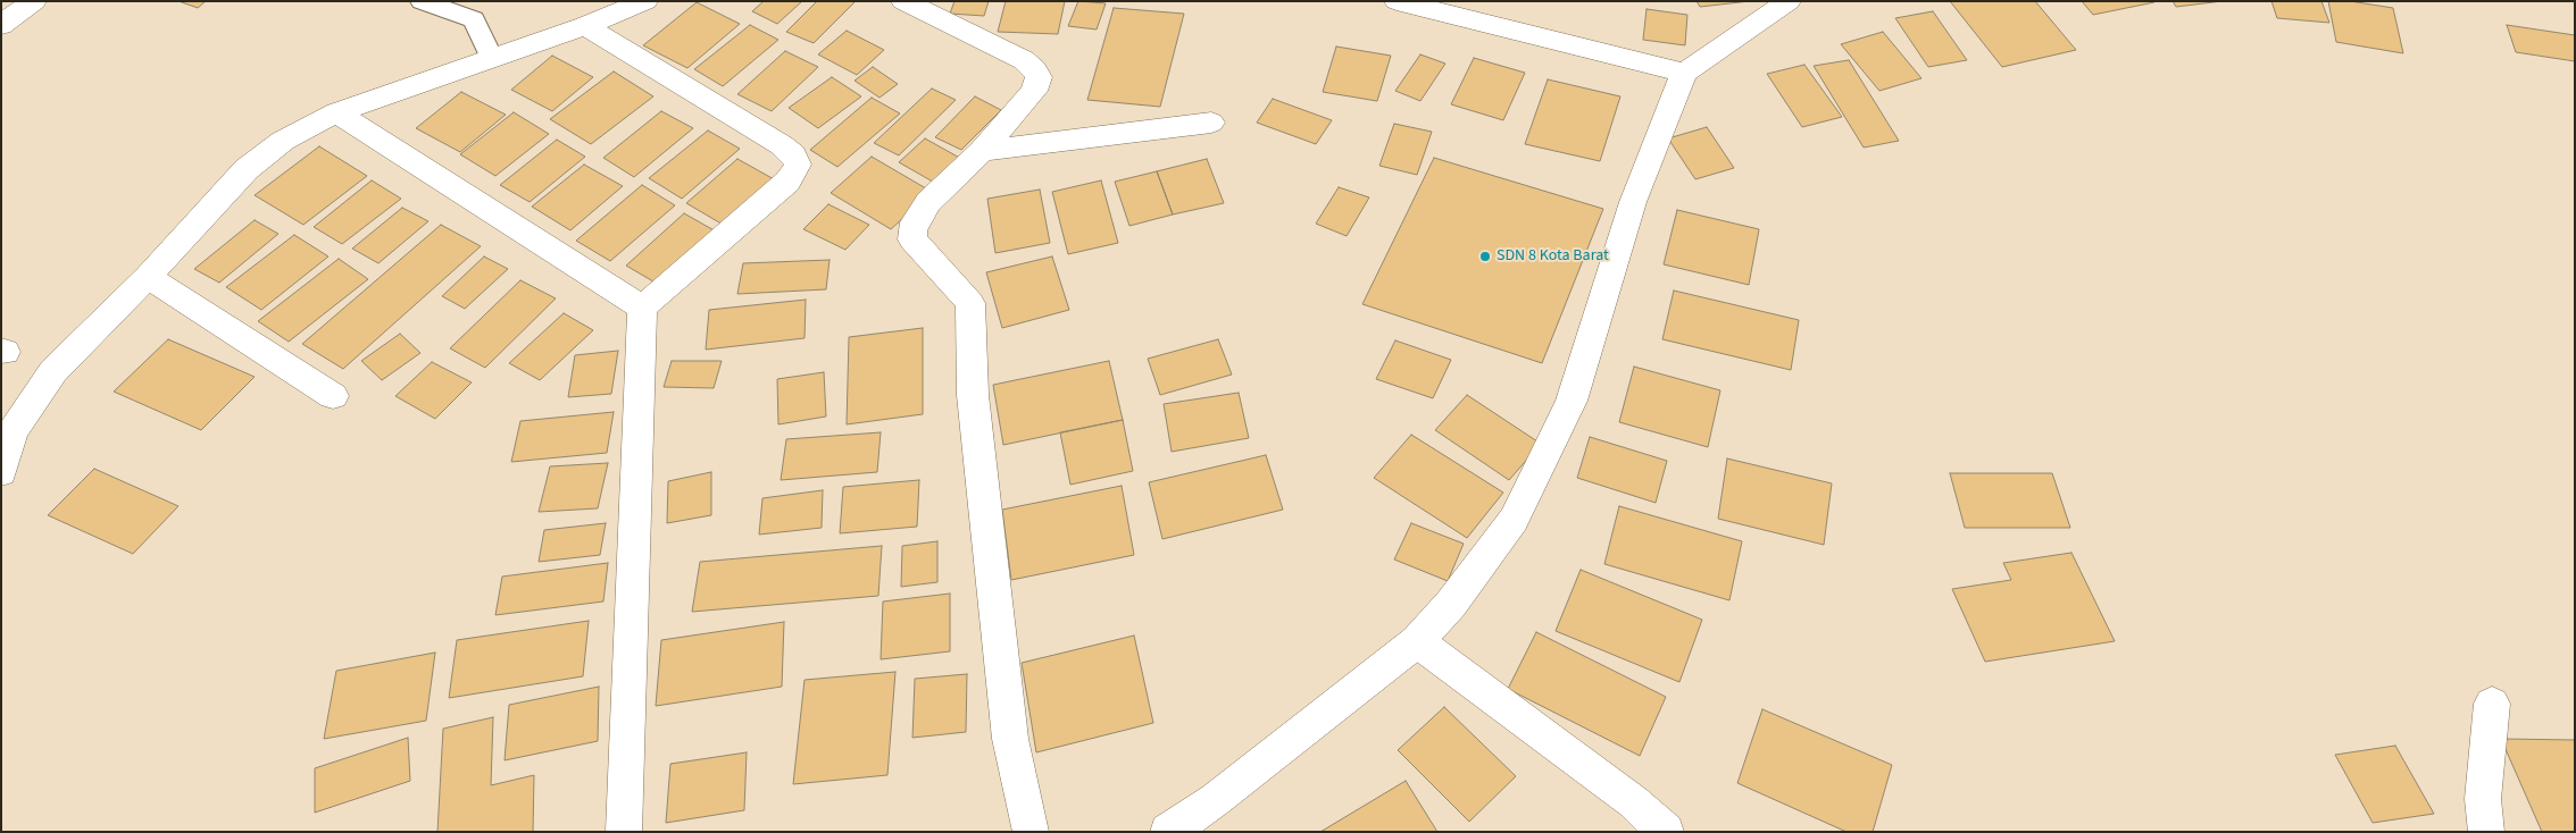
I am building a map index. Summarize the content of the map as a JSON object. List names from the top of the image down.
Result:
{
  "places": ["SDN 8 Kota Barat"]
}
